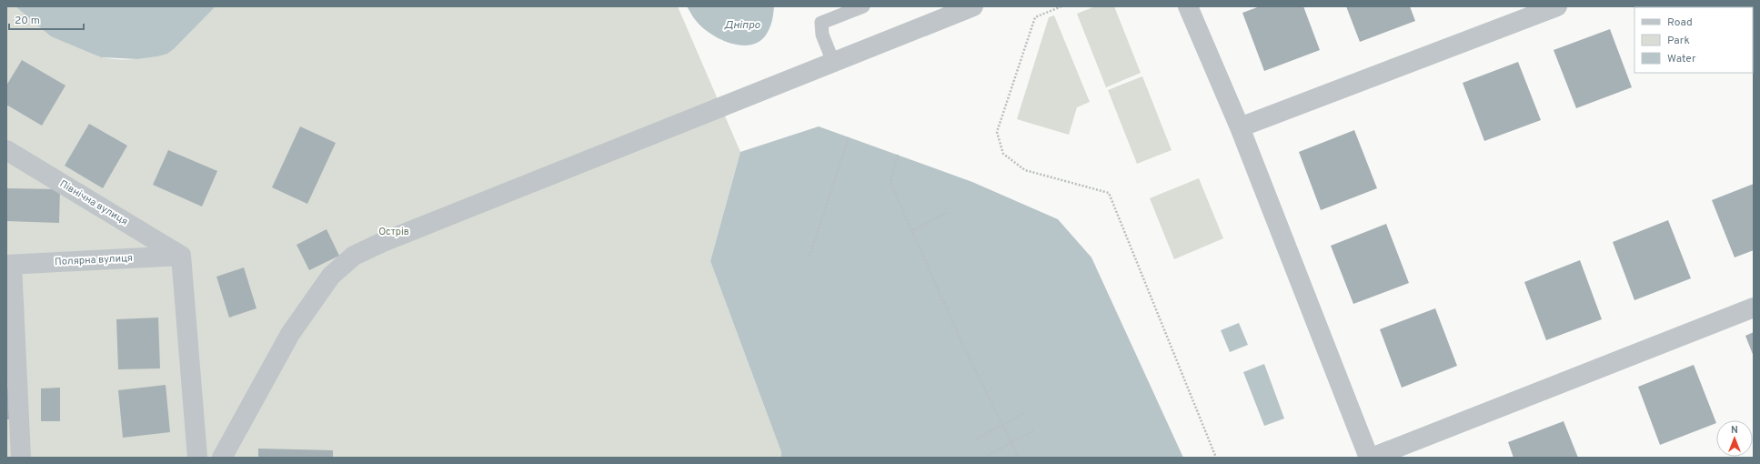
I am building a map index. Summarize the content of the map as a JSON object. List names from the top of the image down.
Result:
{
  "streets": {
    "street": ["Північна вулиця", "Полярна вулиця"]
  },
  "crossings": [
    ["Північна вулиця", "Полярна вулиця"]
  ],
  "water": ["Дніпро"],
  "parks": ["Острів"],
  "legend": ["Road", "Park", "Water"],
  "scale_bar": "20 m",
  "north": "top"
}
